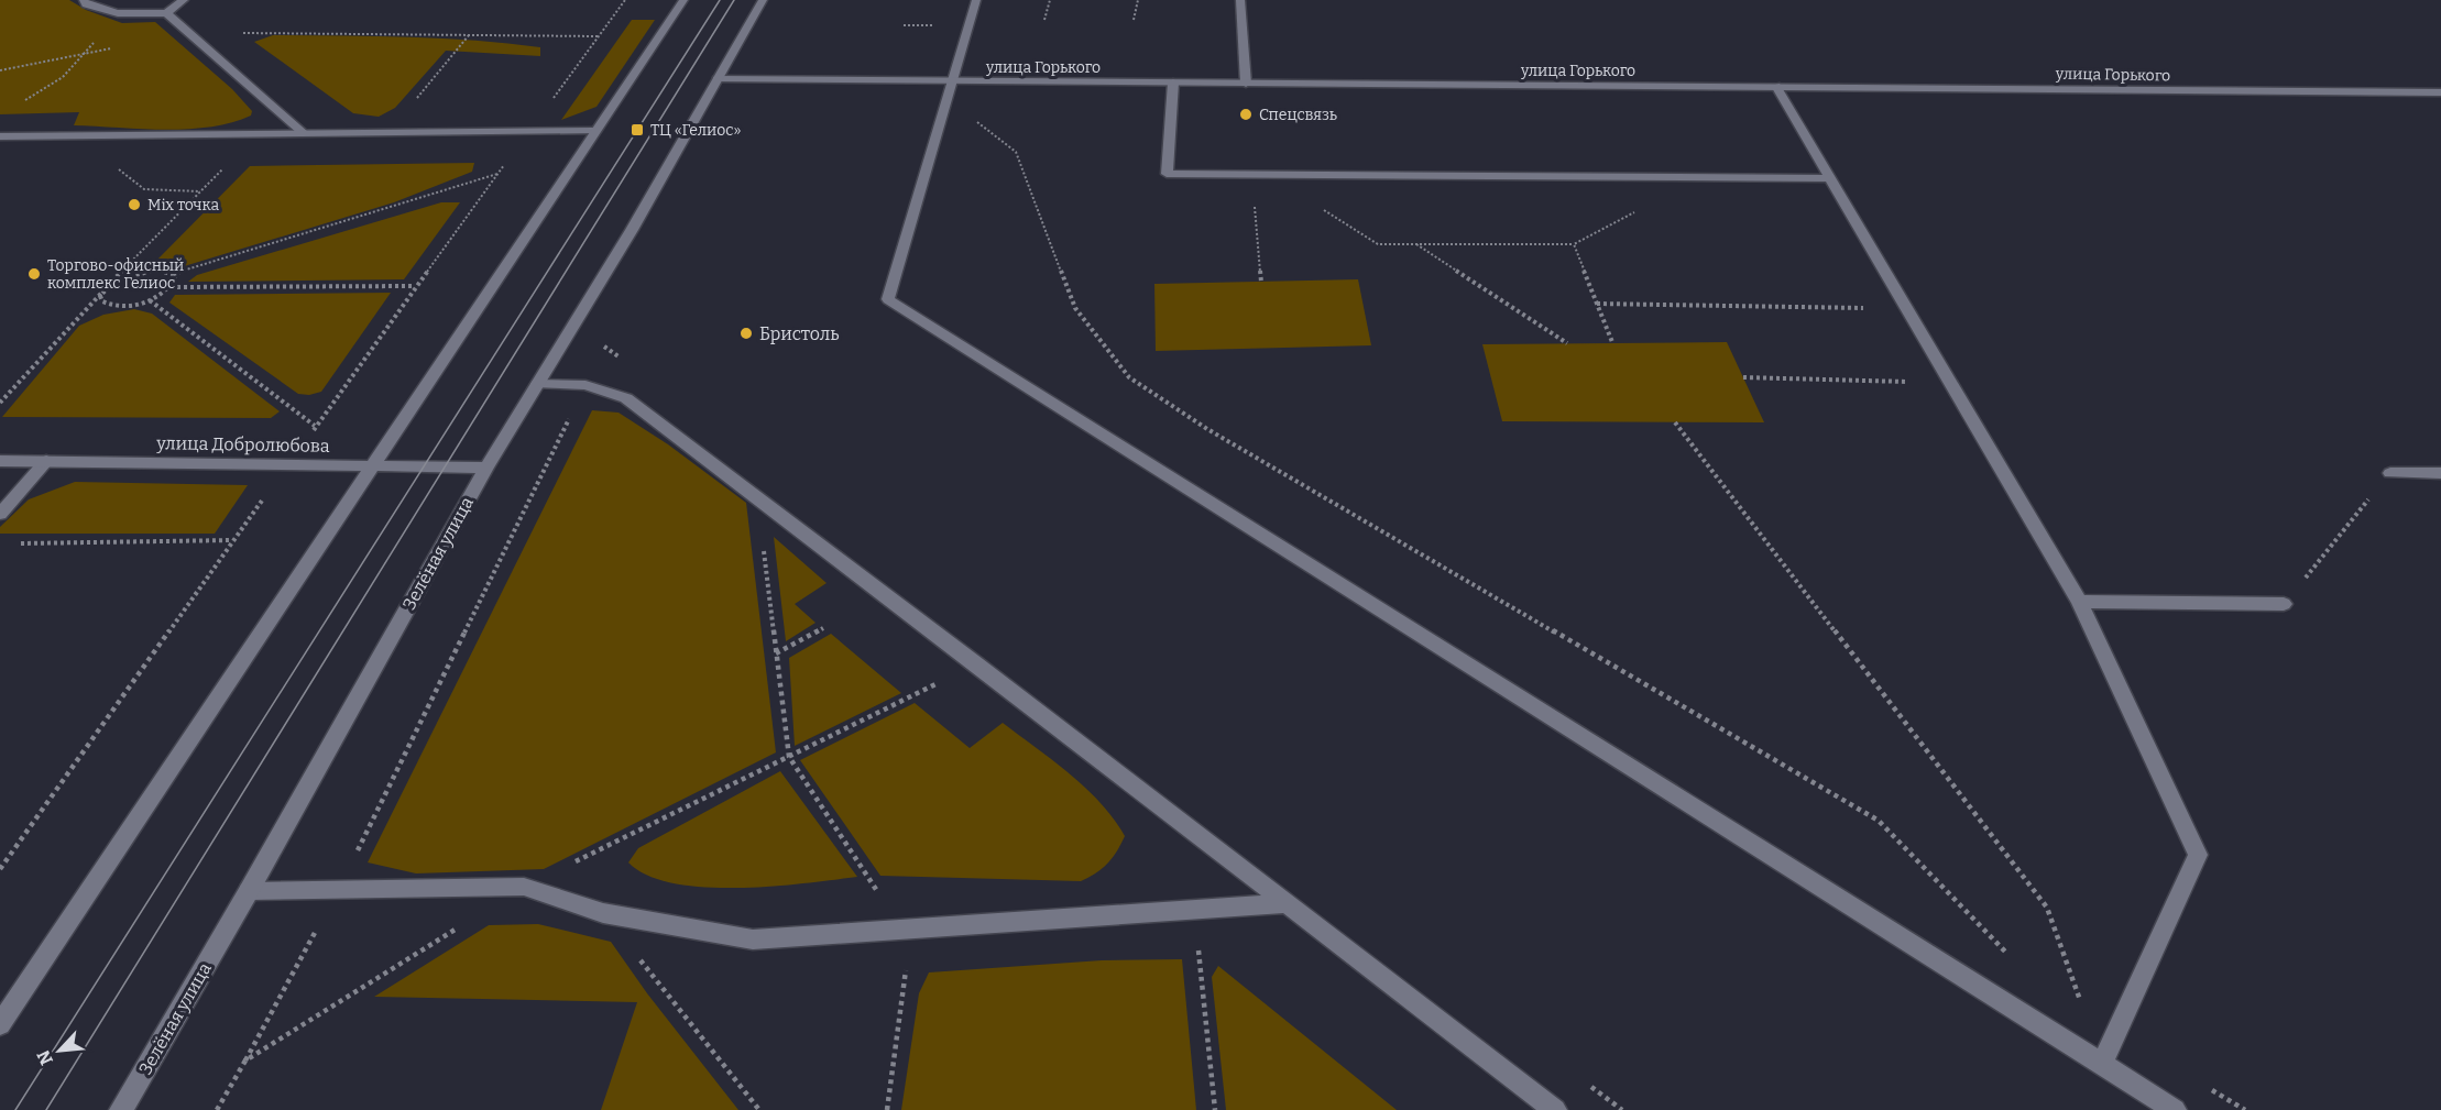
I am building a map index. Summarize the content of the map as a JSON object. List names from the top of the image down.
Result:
{
  "streets": {
    "street": ["улица Горького", "улица Добролюбова", "Зелёная улица"]
  },
  "crossings": [
    ["улица Горького", "Зелёная улица"],
    ["улица Добролюбова", "Зелёная улица"]
  ],
  "places": {
    "other": [
      "Спецсвязь",
      "Mix точка",
      "Торгово-офисный комплекс Гелиос",
      "Бристоль"
    ],
    "transit": ["ТЦ «Гелиос»"]
  },
  "north": "bottom left"
}
